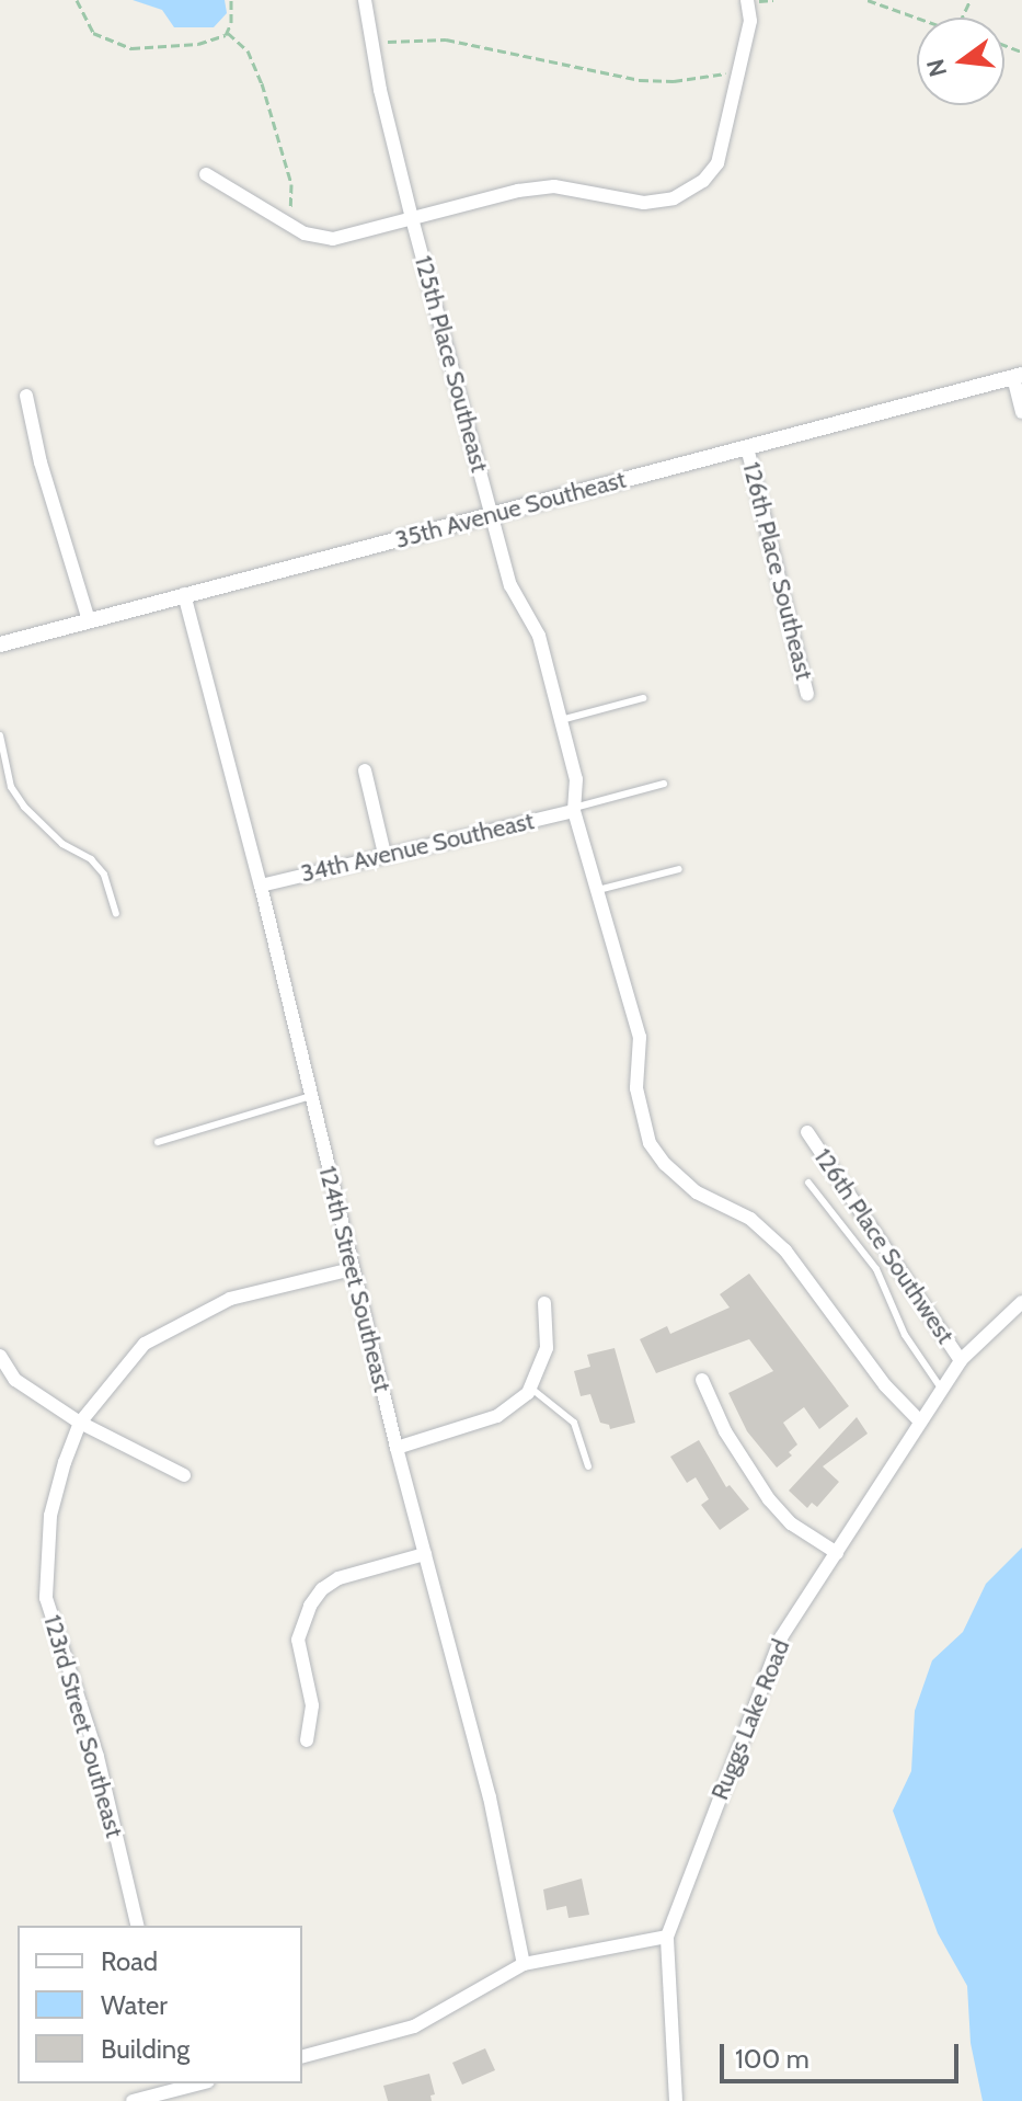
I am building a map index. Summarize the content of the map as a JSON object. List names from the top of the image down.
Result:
{
  "streets": {
    "street": [
      "125th Place Southeast",
      "35th Avenue Southeast",
      "126th Place Southeast",
      "34th Avenue Southeast",
      "126th Place Southwest",
      "124th Street Southeast",
      "Ruggs Lake Road",
      "123rd Street Southeast"
    ]
  },
  "crossings": [
    ["125th Place Southeast", "35th Avenue Southeast"],
    ["125th Place Southeast", "34th Avenue Southeast"],
    ["125th Place Southeast", "Ruggs Lake Road"],
    ["35th Avenue Southeast", "126th Place Southeast"],
    ["35th Avenue Southeast", "124th Street Southeast"],
    ["34th Avenue Southeast", "124th Street Southeast"],
    ["126th Place Southwest", "Ruggs Lake Road"],
    ["124th Street Southeast", "123rd Street Southeast"]
  ],
  "legend": ["Road", "Water", "Building"],
  "scale_bar": "100 m",
  "north": "left"
}
